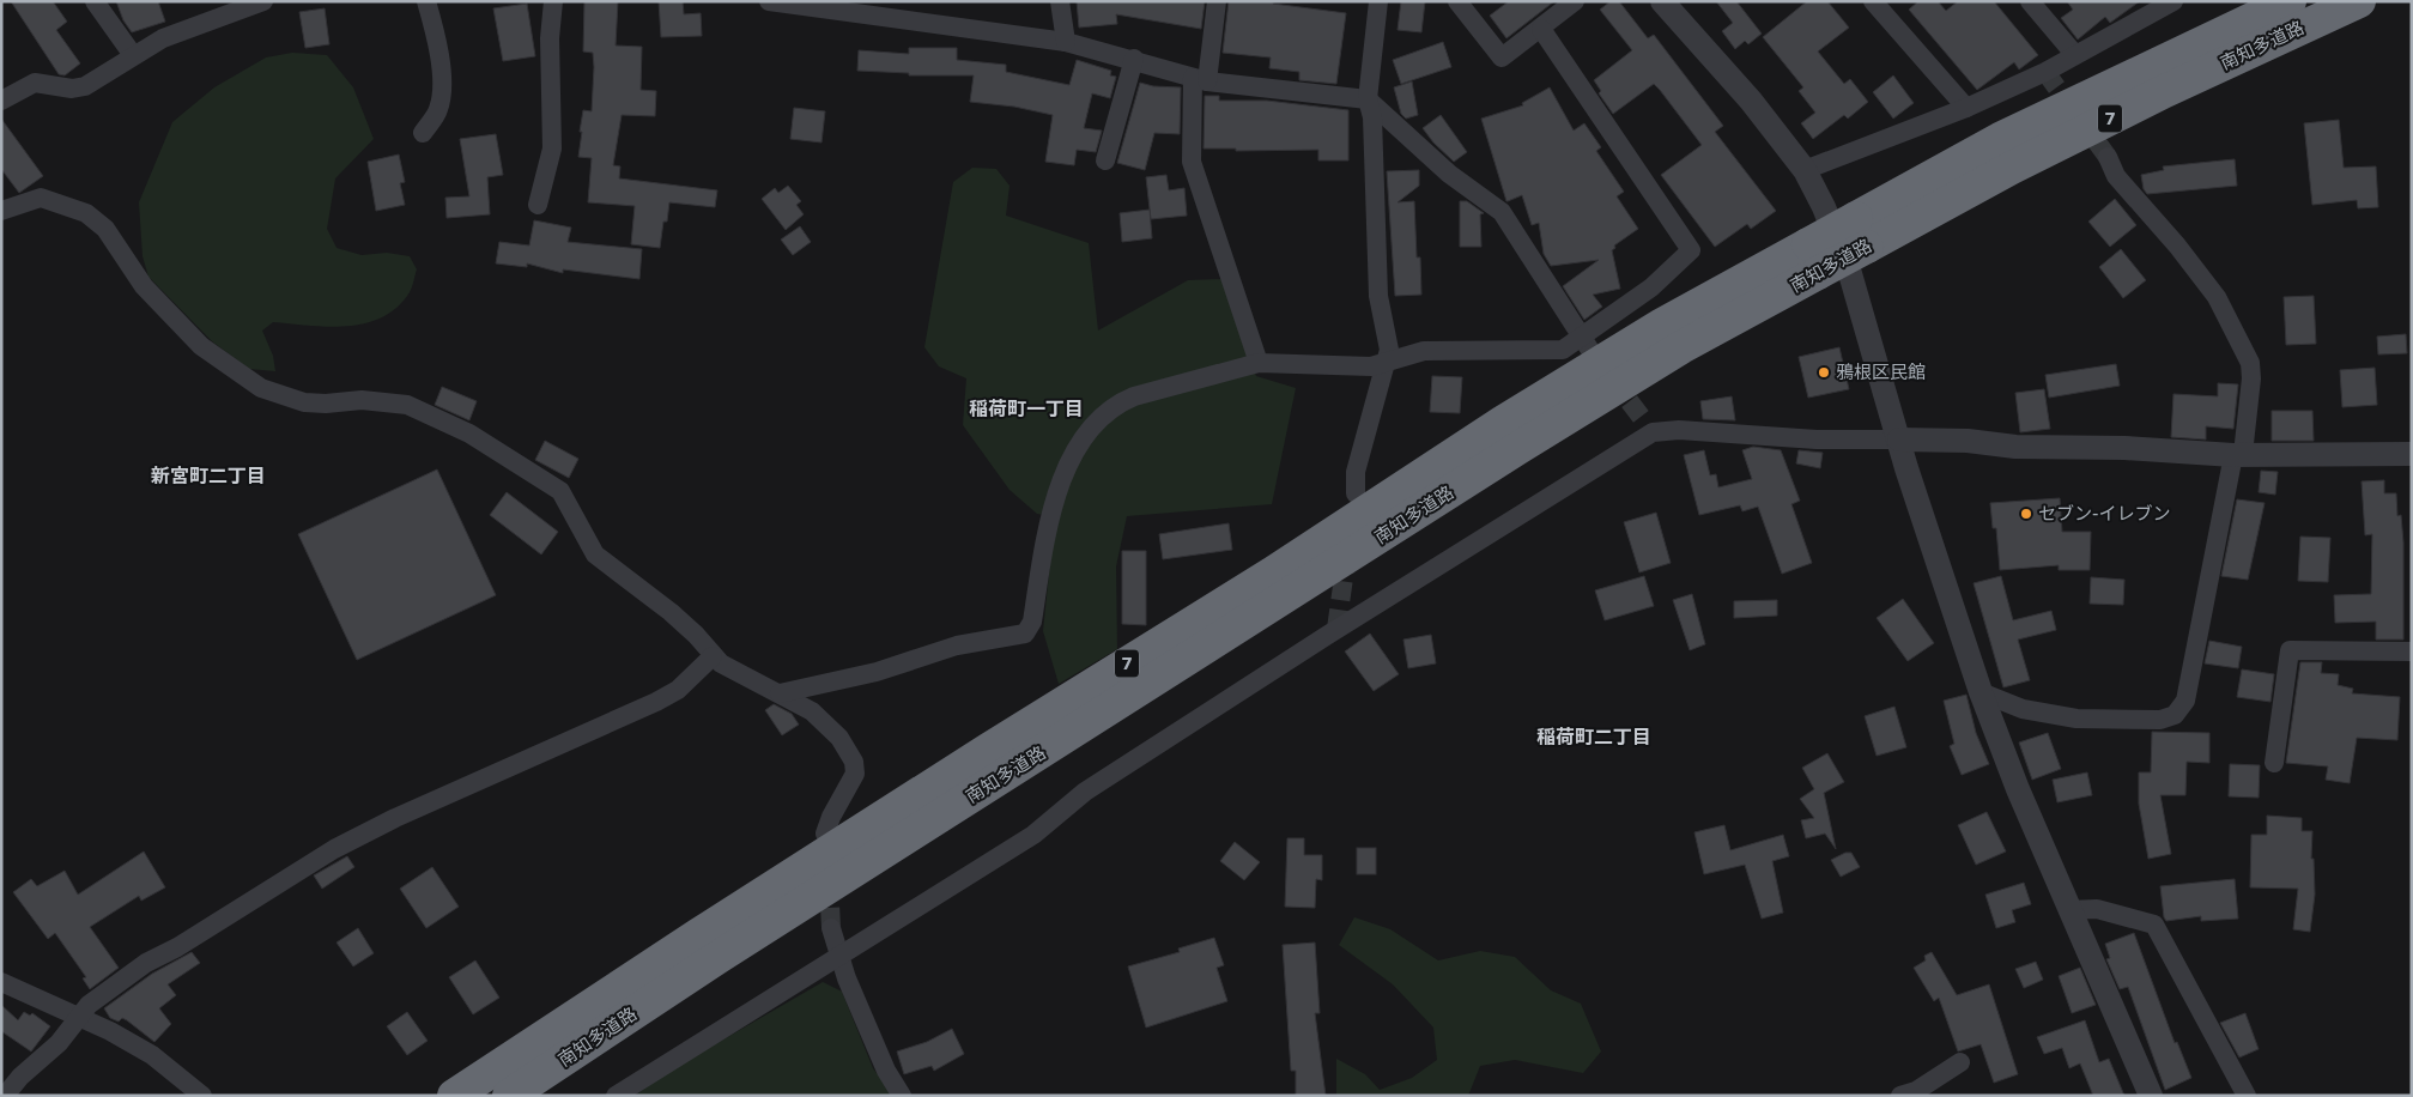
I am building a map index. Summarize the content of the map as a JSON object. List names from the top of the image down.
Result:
{
  "streets": {
    "highway": ["南知多道路", "7"]
  },
  "districts": ["稲荷町一丁目", "新宮町二丁目", "稲荷町二丁目"],
  "places": ["鴉根区民館", "セブン-イレブン"]
}
